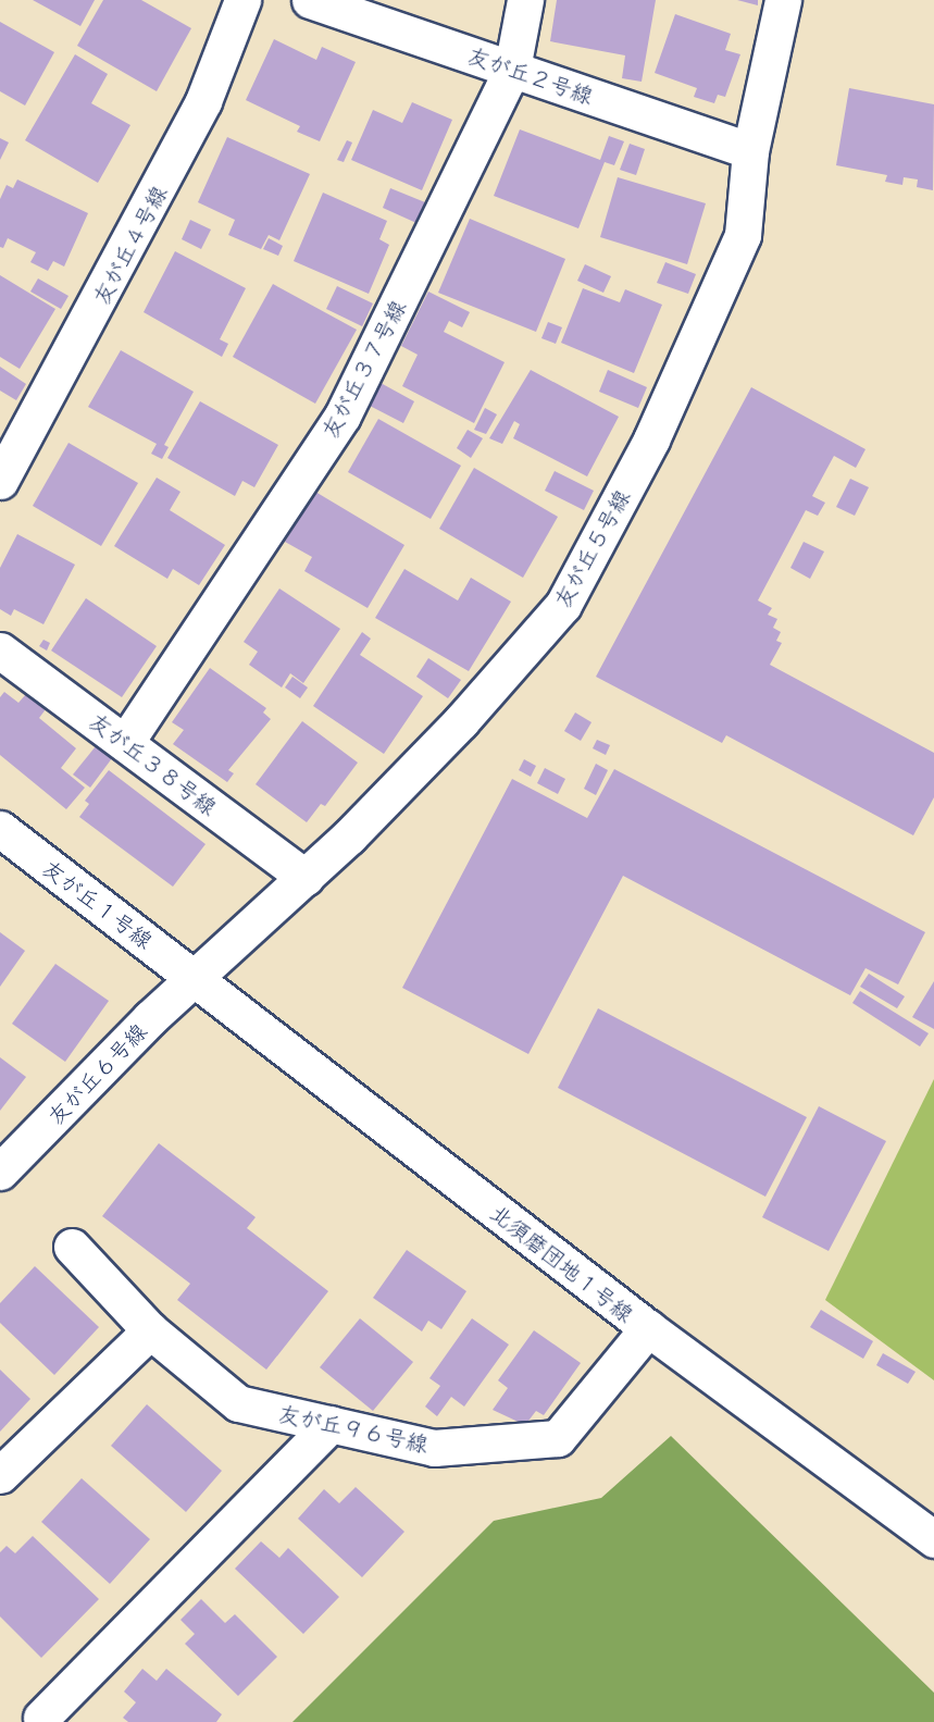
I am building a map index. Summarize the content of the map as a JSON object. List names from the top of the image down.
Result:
{
  "streets": {
    "street": [
      "友が丘２号線",
      "友が丘４号線",
      "友が丘３７号線",
      "友が丘５号線",
      "友が丘３８号線",
      "友が丘１号線",
      "友が丘６号線",
      "北須磨団地１号線",
      "友が丘９６号線"
    ]
  },
  "crossings": [
    ["友が丘２号線", "友が丘３７号線"],
    ["友が丘２号線", "友が丘５号線"],
    ["友が丘３７号線", "友が丘３８号線"],
    ["友が丘５号線", "友が丘３８号線"],
    ["友が丘５号線", "友が丘１号線"],
    ["友が丘５号線", "友が丘６号線"],
    ["友が丘５号線", "北須磨団地１号線"],
    ["友が丘１号線", "友が丘６号線"],
    ["友が丘１号線", "北須磨団地１号線"],
    ["友が丘６号線", "北須磨団地１号線"],
    ["北須磨団地１号線", "友が丘９６号線"]
  ]
}
